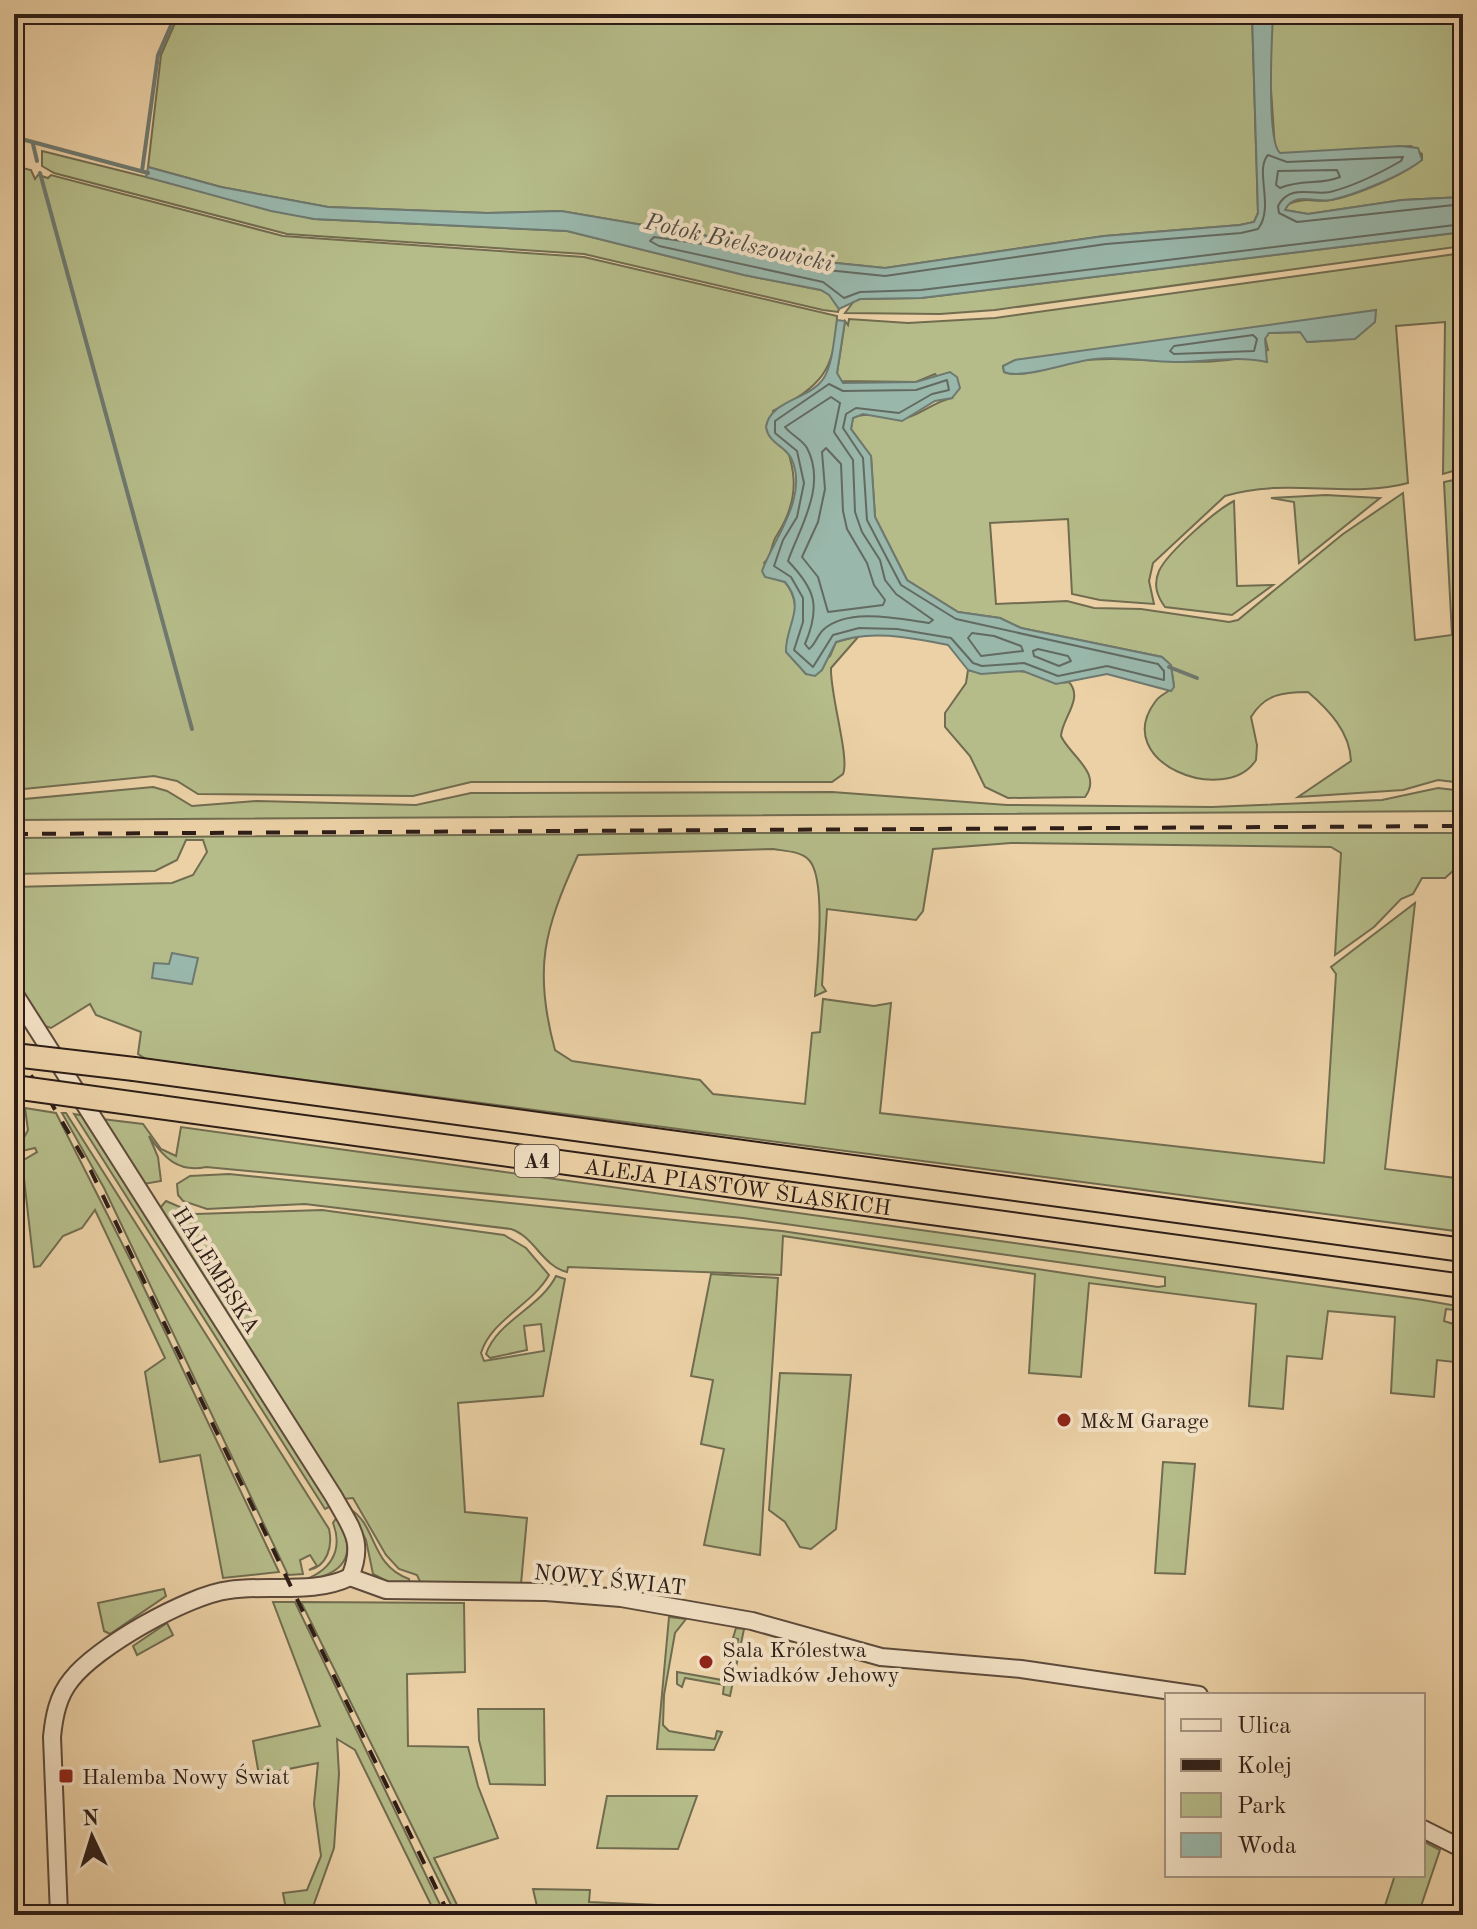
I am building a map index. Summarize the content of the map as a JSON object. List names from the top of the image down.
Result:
{
  "streets": {
    "highway": ["A4", "ALEJA PIASTÓW ŚLĄSKICH"],
    "street": ["HALEMBSKA", "NOWY ŚWIAT"]
  },
  "crossings": [
    ["HALEMBSKA", "NOWY ŚWIAT"]
  ],
  "water": ["Potok Bielszowicki"],
  "places": {
    "other": ["M&M Garage", "Sala Królestwa Świadków Jehowy"],
    "transit": ["Halemba Nowy Świat"]
  },
  "legend": [
    "Ulica",
    "Kolej",
    "Park",
    "Woda"
  ],
  "north": "top"
}
